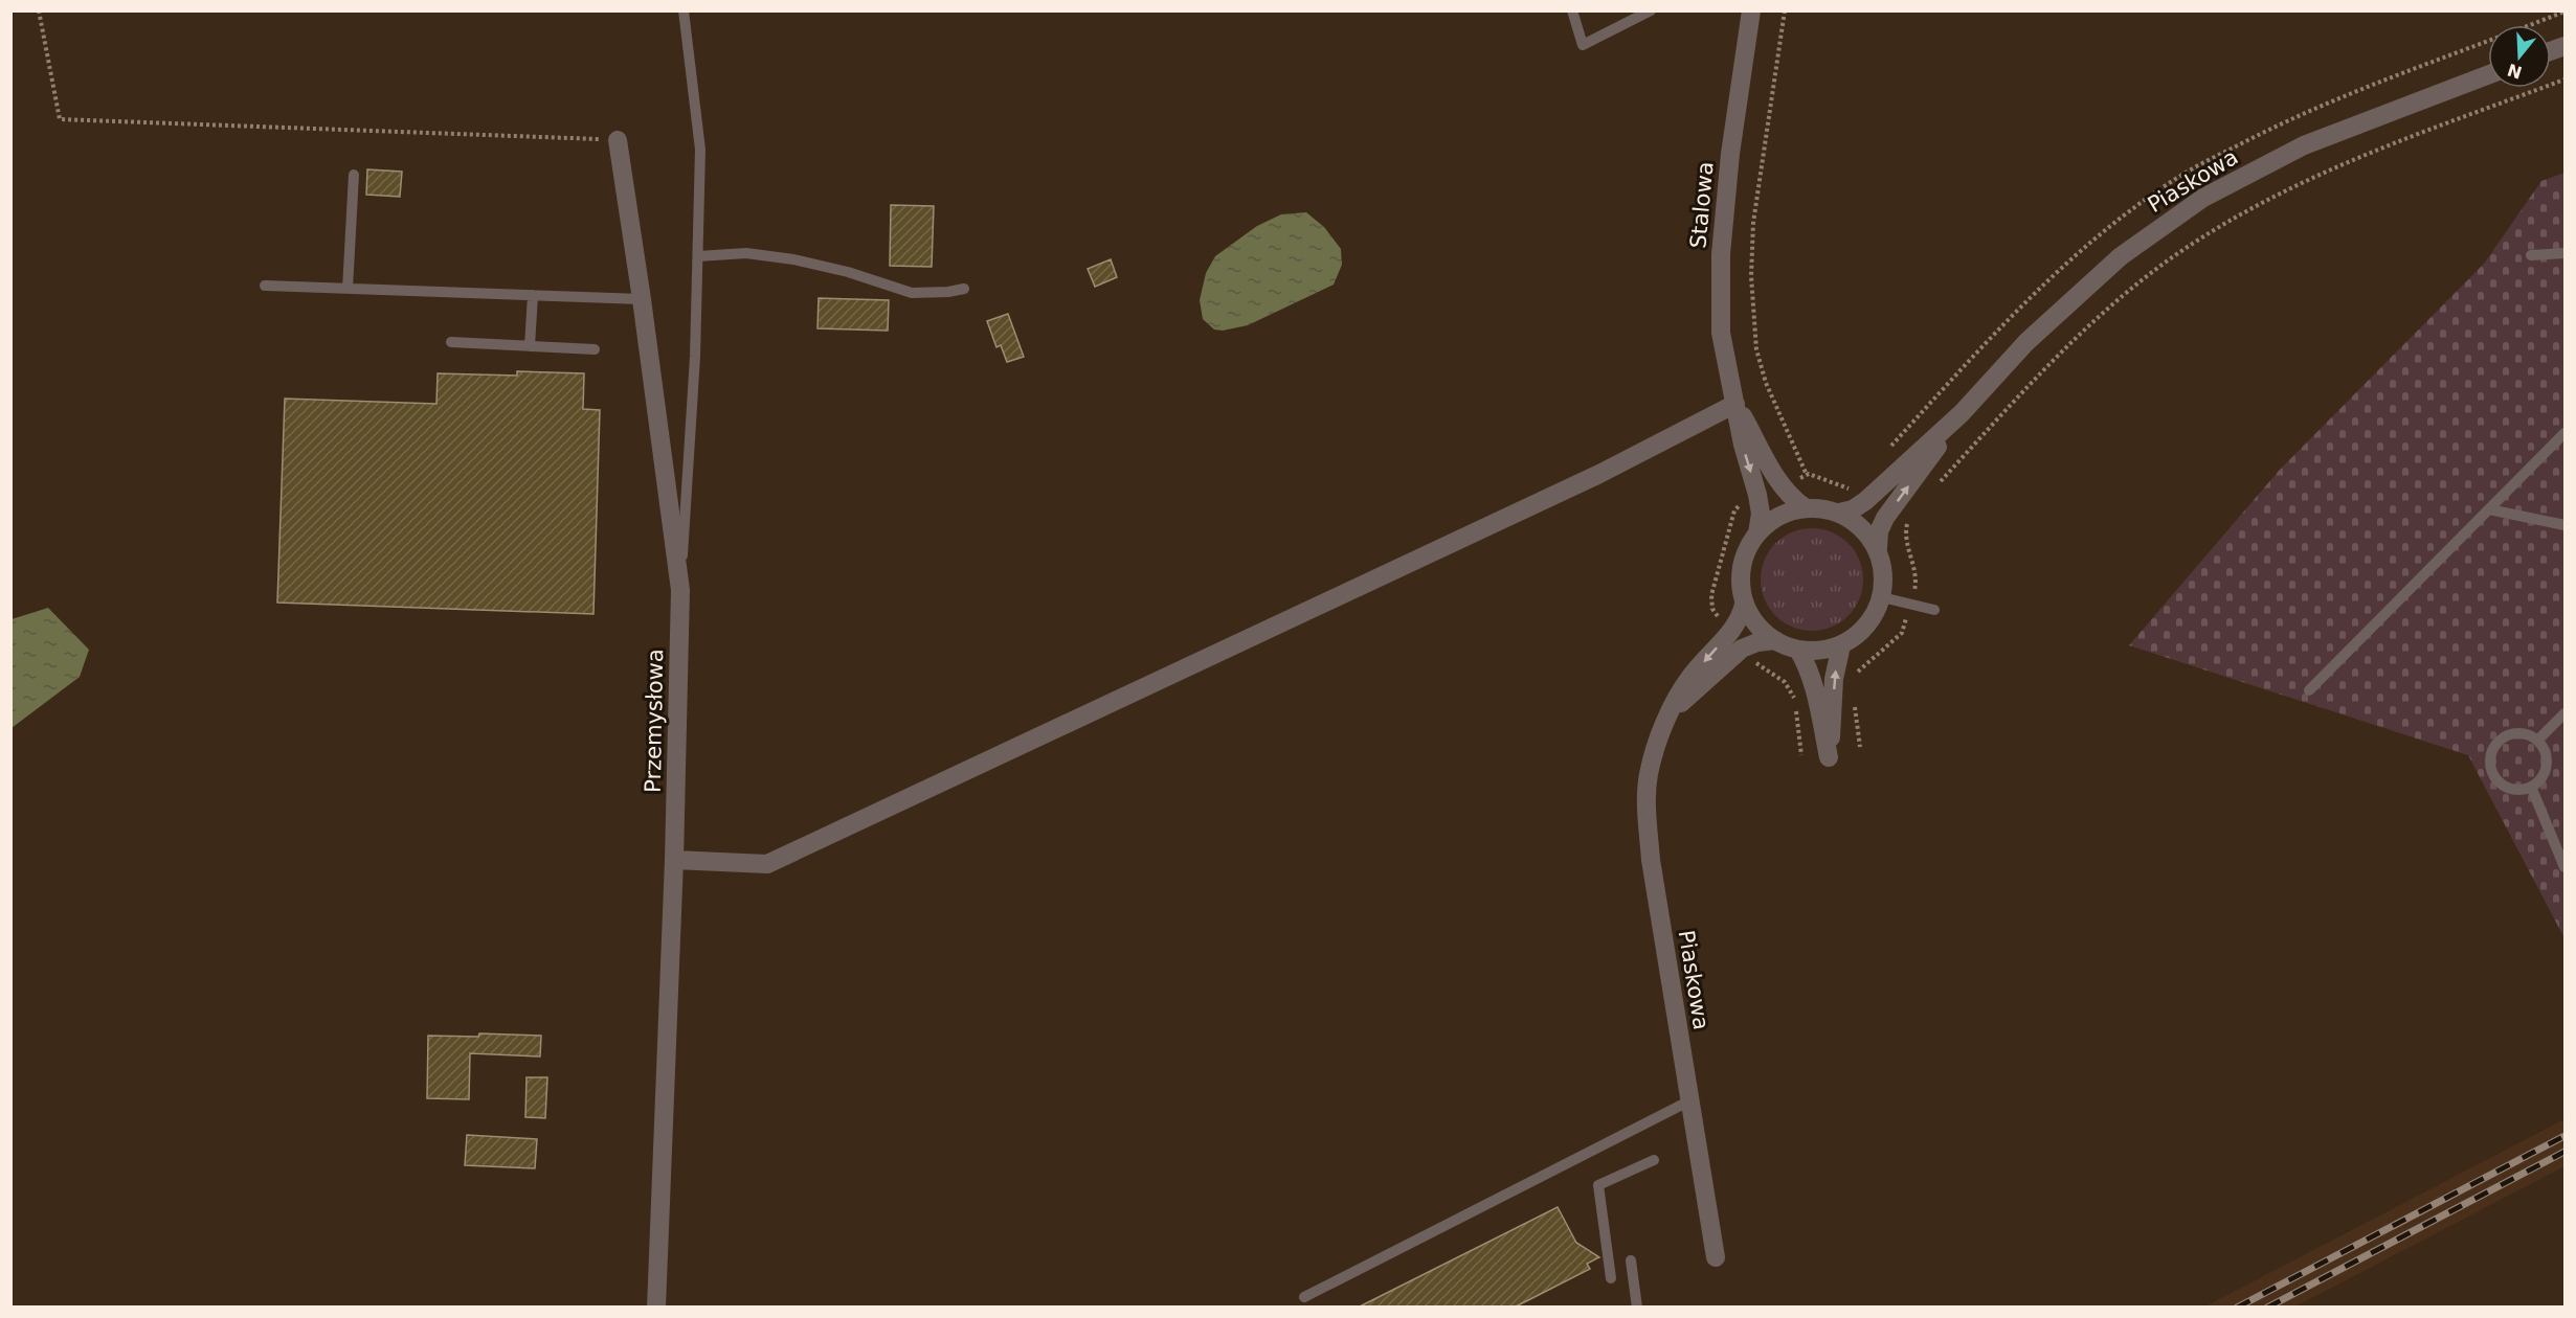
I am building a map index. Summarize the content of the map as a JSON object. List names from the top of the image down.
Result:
{
  "streets": {
    "street": ["Piaskowa", "Stalowa", "Przemysłowa"]
  },
  "crossings": [
    ["Piaskowa", "Stalowa"]
  ],
  "north": "bottom"
}
